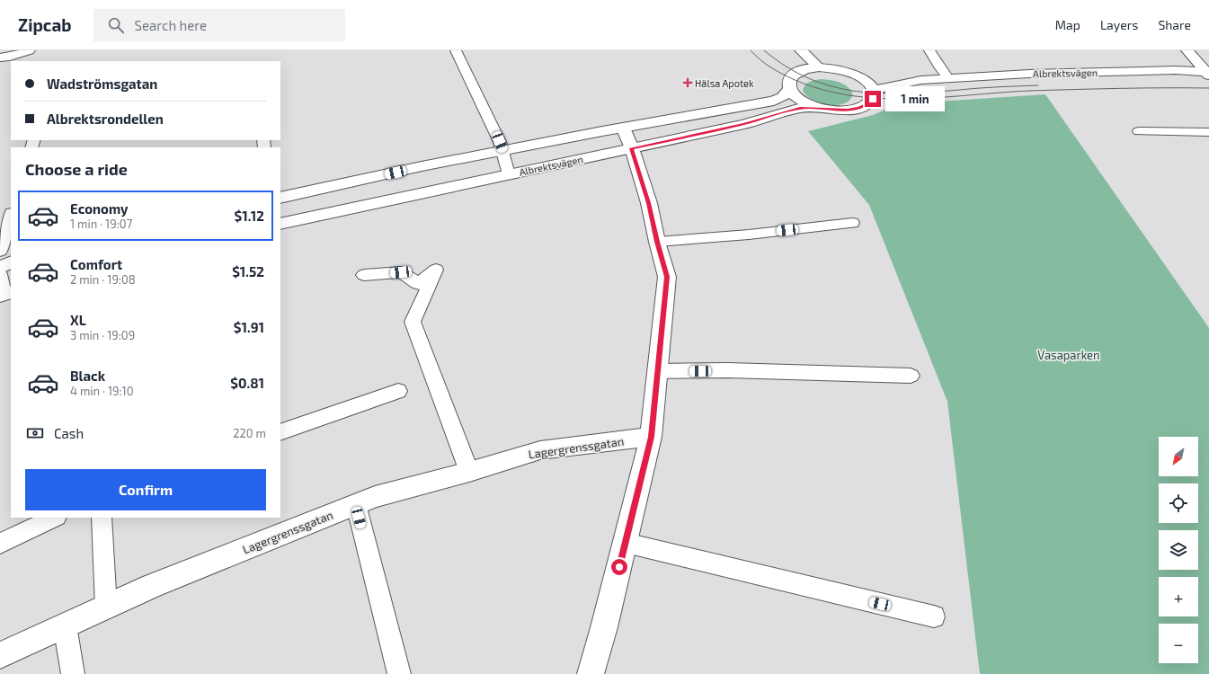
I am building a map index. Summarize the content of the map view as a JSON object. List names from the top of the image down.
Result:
{
  "streets": {
    "main road": ["Albrektsvägen", "Lagergrenssgatan"]
  },
  "parks": ["Vasaparken"],
  "places": {
    "health": ["Hälsa Apotek"]
  },
  "north": "bottom left",
  "page": {
    "header": "Zipcab",
    "search": "Search here",
    "nav": ["Map", "Layers", "Share"],
    "banner": ["Wadströmsgatan", "Albrektsrondellen"],
    "bubble": "1 min",
    "heading": "Choose a ride",
    "list": [
      {
        "name": "Economy",
        "note": "1 min · 19:07",
        "value": "$1.12"
      },
      {
        "name": "Comfort",
        "note": "2 min · 19:08",
        "value": "$1.52"
      },
      {
        "name": "XL",
        "note": "3 min · 19:09",
        "value": "$1.91"
      },
      {
        "name": "Black",
        "note": "4 min · 19:10",
        "value": "$0.81"
      }
    ],
    "pay": ["Cash", "220 m"],
    "map_buttons": ["+", "−"],
    "buttons": "Confirm"
  }
}
